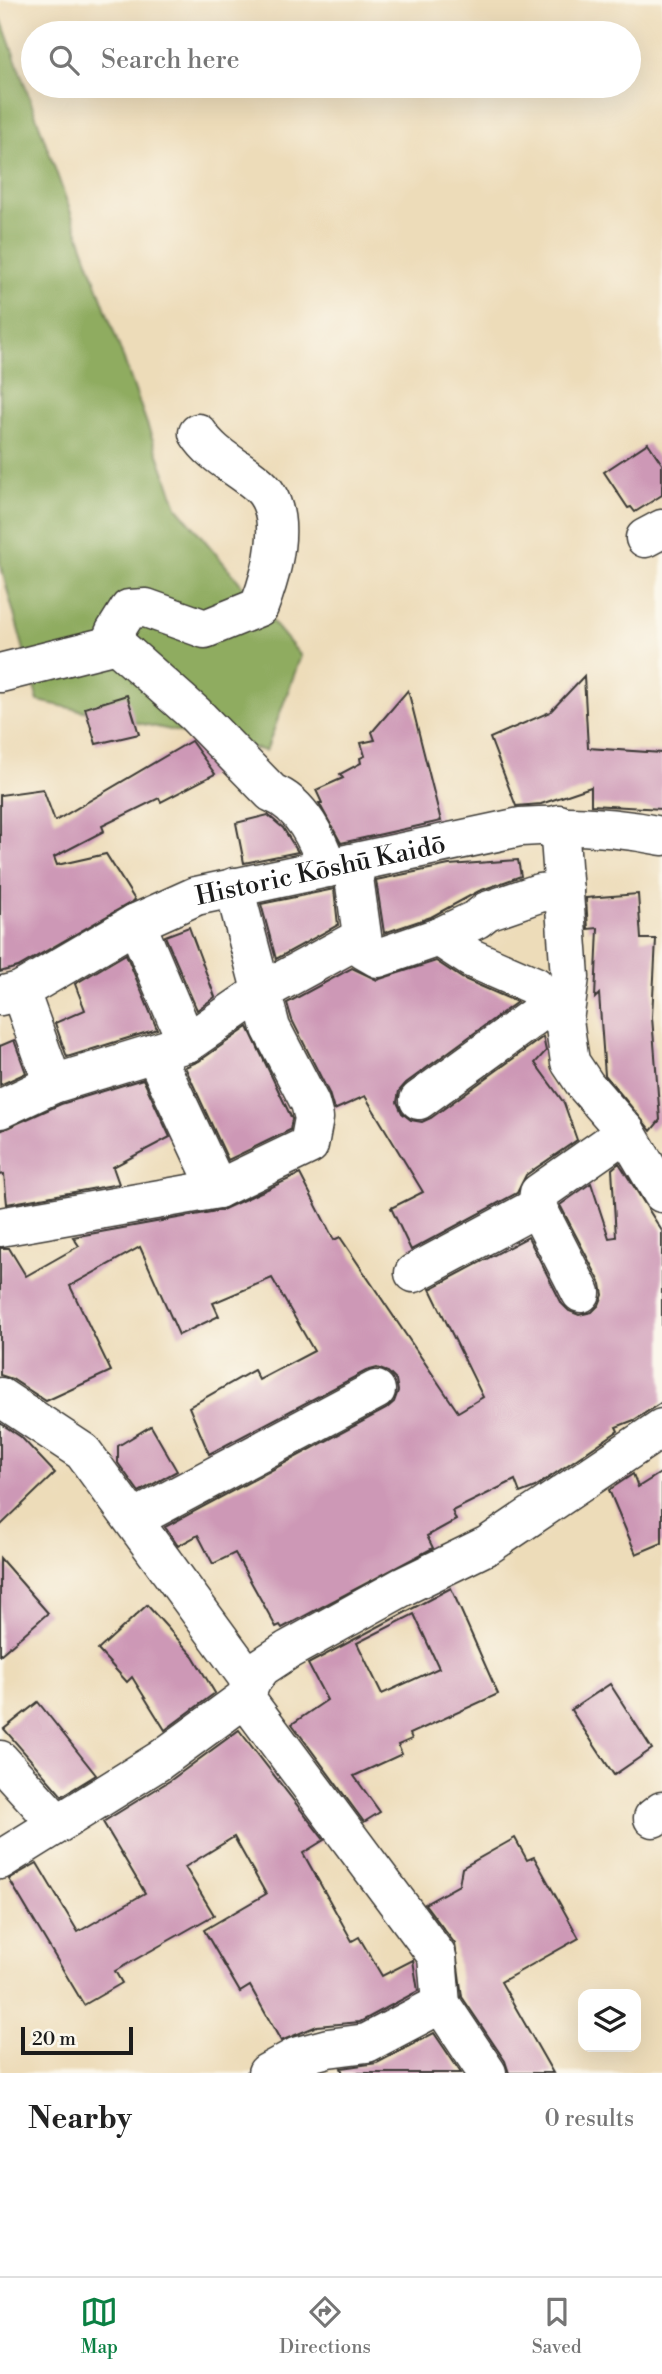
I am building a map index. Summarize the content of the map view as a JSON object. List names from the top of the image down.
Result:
{
  "streets": {
    "street": ["Historic Kōshū Kaidō"]
  },
  "scale_bar": "20 m",
  "page": {
    "search": "Search here",
    "scale": "20 m",
    "heading": ["Nearby", "0 results"],
    "nav": ["Map", "Directions", "Saved"]
  }
}
